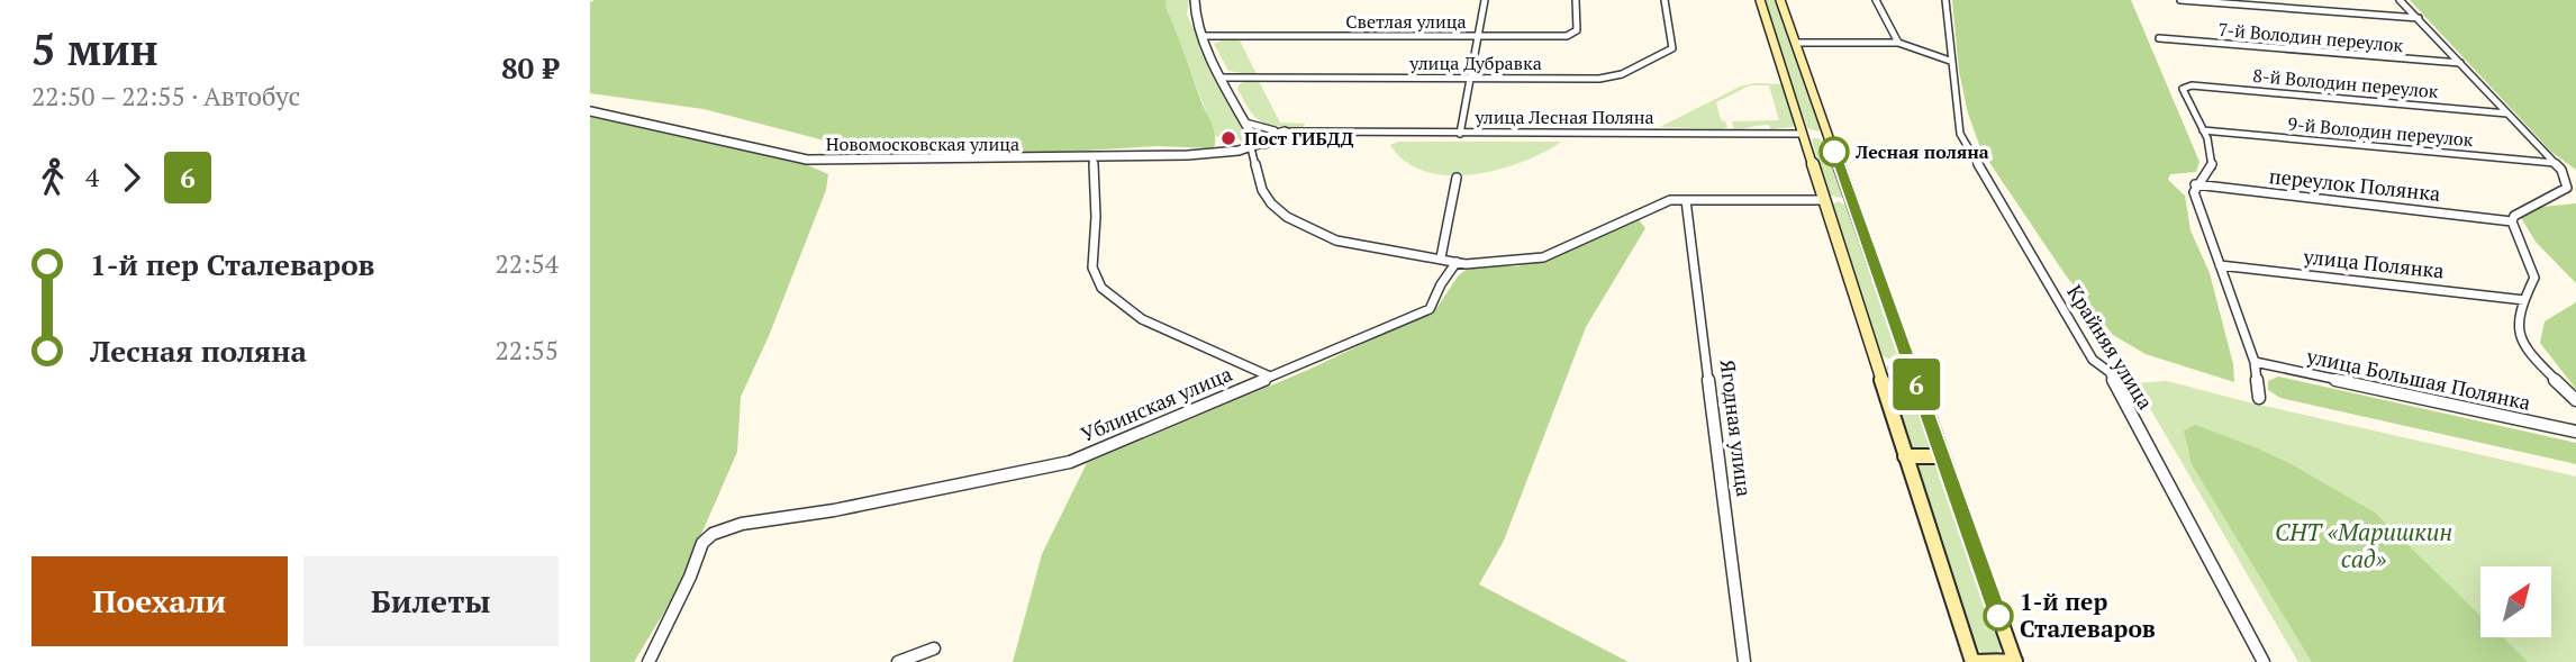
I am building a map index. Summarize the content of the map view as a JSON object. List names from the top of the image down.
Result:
{
  "streets": {
    "street": [
      "Светлая улица",
      "7-й Володин переулок",
      "улица Дубравка",
      "8-й Володин переулок",
      "улица Лесная Поляна",
      "9-й Володин переулок",
      "Новомосковская улица",
      "переулок Полянка",
      "улица Полянка",
      "Крайняя улица",
      "улица Большая Полянка",
      "Ублинская улица",
      "Ягодная улица"
    ]
  },
  "crossings": [
    ["8-й Володин переулок", "9-й Володин переулок"],
    ["переулок Полянка", "улица Большая Полянка"],
    ["улица Полянка", "улица Большая Полянка"]
  ],
  "parks": ["СНТ «Маришкин сад»"],
  "places": ["Пост ГИБДД", "Лесная поляна", "1-й пер Сталеваров"],
  "lines": ["bus line 6"],
  "north": "top right",
  "page": {
    "heading": ["5 мин", "22:50 – 22:55 · Автобус", "80 ₽"],
    "on_map": "6",
    "legs": ["4", "6"],
    "list": [
      {
        "name": "1-й пер Сталеваров",
        "value": "22:54"
      },
      {
        "name": "Лесная поляна",
        "value": "22:55"
      }
    ],
    "buttons": ["Поехали", "Билеты"]
  }
}
